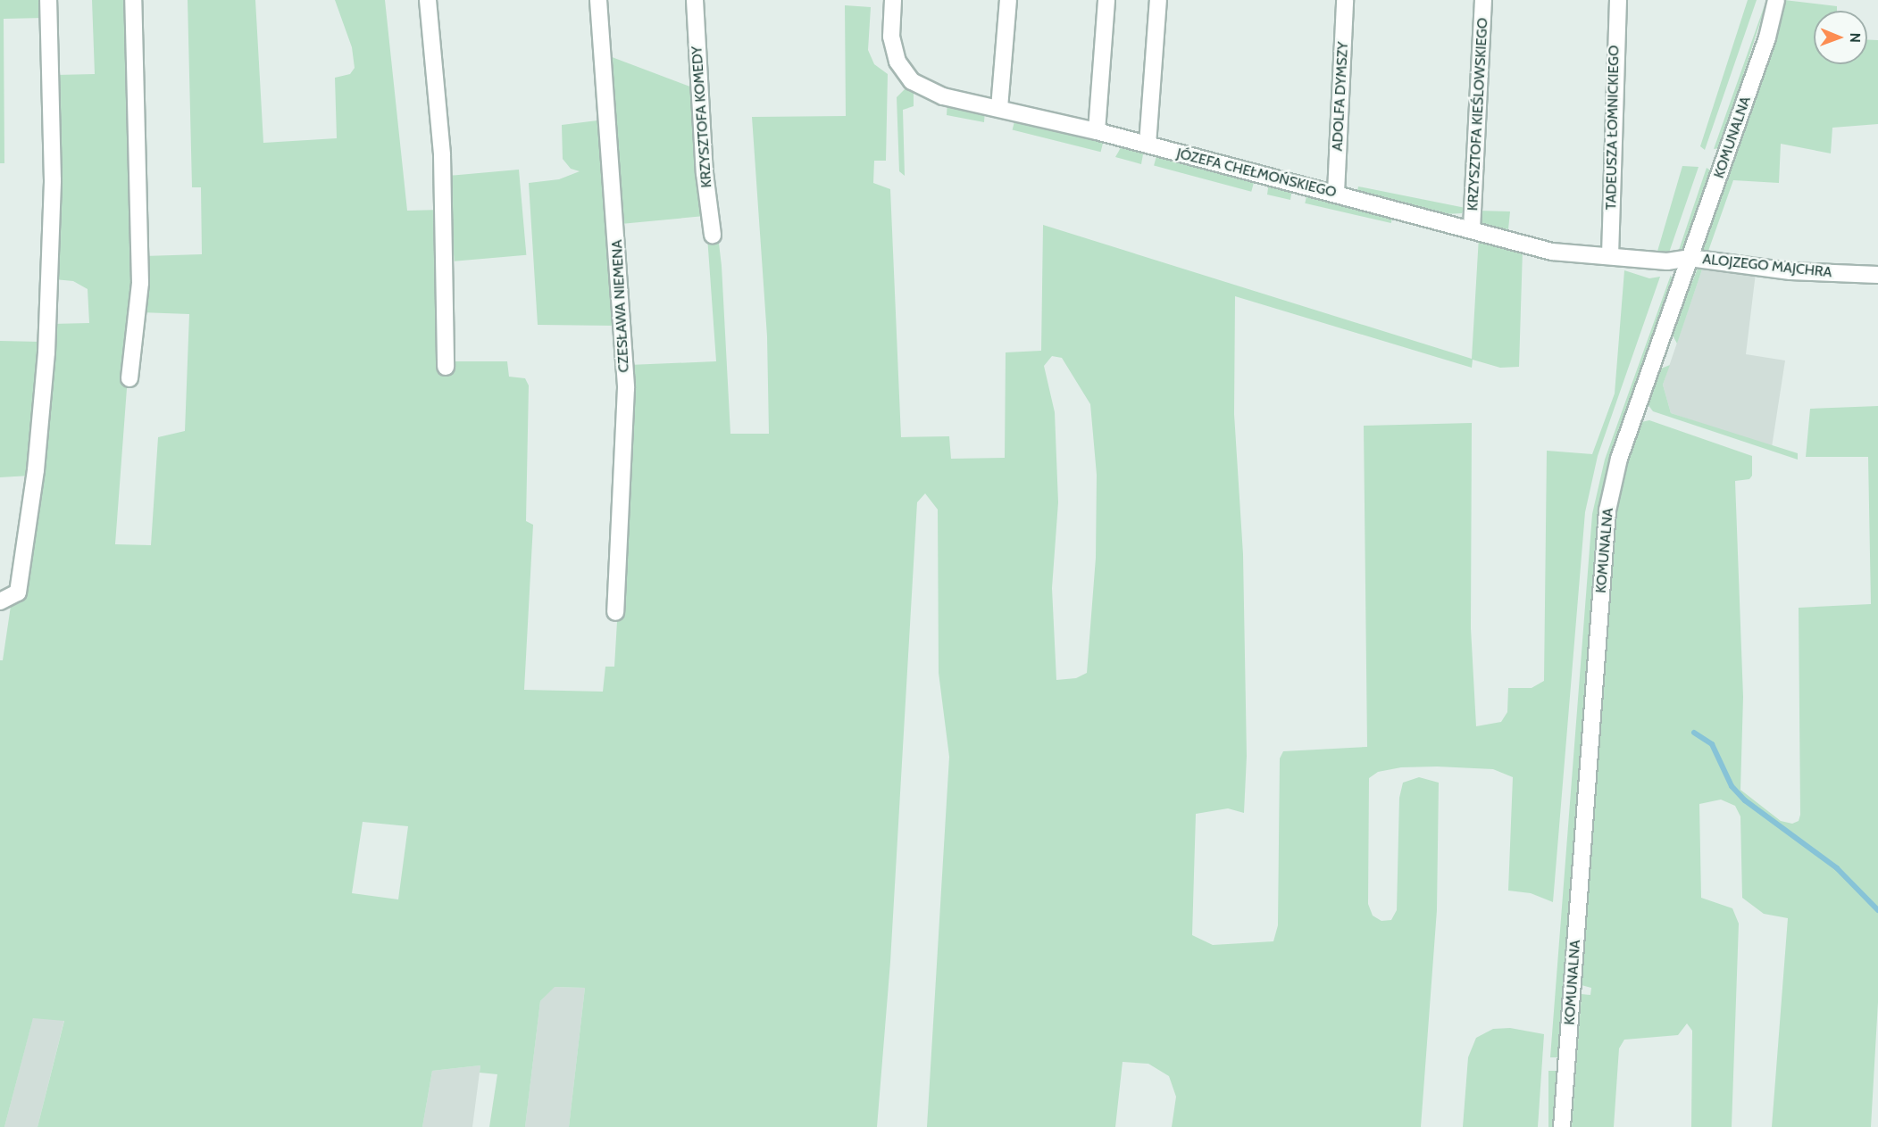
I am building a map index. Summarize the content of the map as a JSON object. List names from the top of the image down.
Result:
{
  "streets": {
    "street": [
      "ADOLFA DYMSZY",
      "KRZYSZTOFA KIEŚLOWSKIEGO",
      "KRZYSZTOFA KOMEDY",
      "TADEUSZA ŁOMNICKIEGO",
      "KOMUNALNA",
      "JÓZEFA CHEŁMOŃSKIEGO",
      "ALOJZEGO MAJCHRA",
      "CZESŁAWA NIEMENA"
    ]
  },
  "crossings": [
    ["ADOLFA DYMSZY", "JÓZEFA CHEŁMOŃSKIEGO"],
    ["KRZYSZTOFA KIEŚLOWSKIEGO", "JÓZEFA CHEŁMOŃSKIEGO"],
    ["TADEUSZA ŁOMNICKIEGO", "JÓZEFA CHEŁMOŃSKIEGO"],
    ["KOMUNALNA", "JÓZEFA CHEŁMOŃSKIEGO"],
    ["KOMUNALNA", "ALOJZEGO MAJCHRA"],
    ["JÓZEFA CHEŁMOŃSKIEGO", "ALOJZEGO MAJCHRA"]
  ],
  "north": "right"
}
